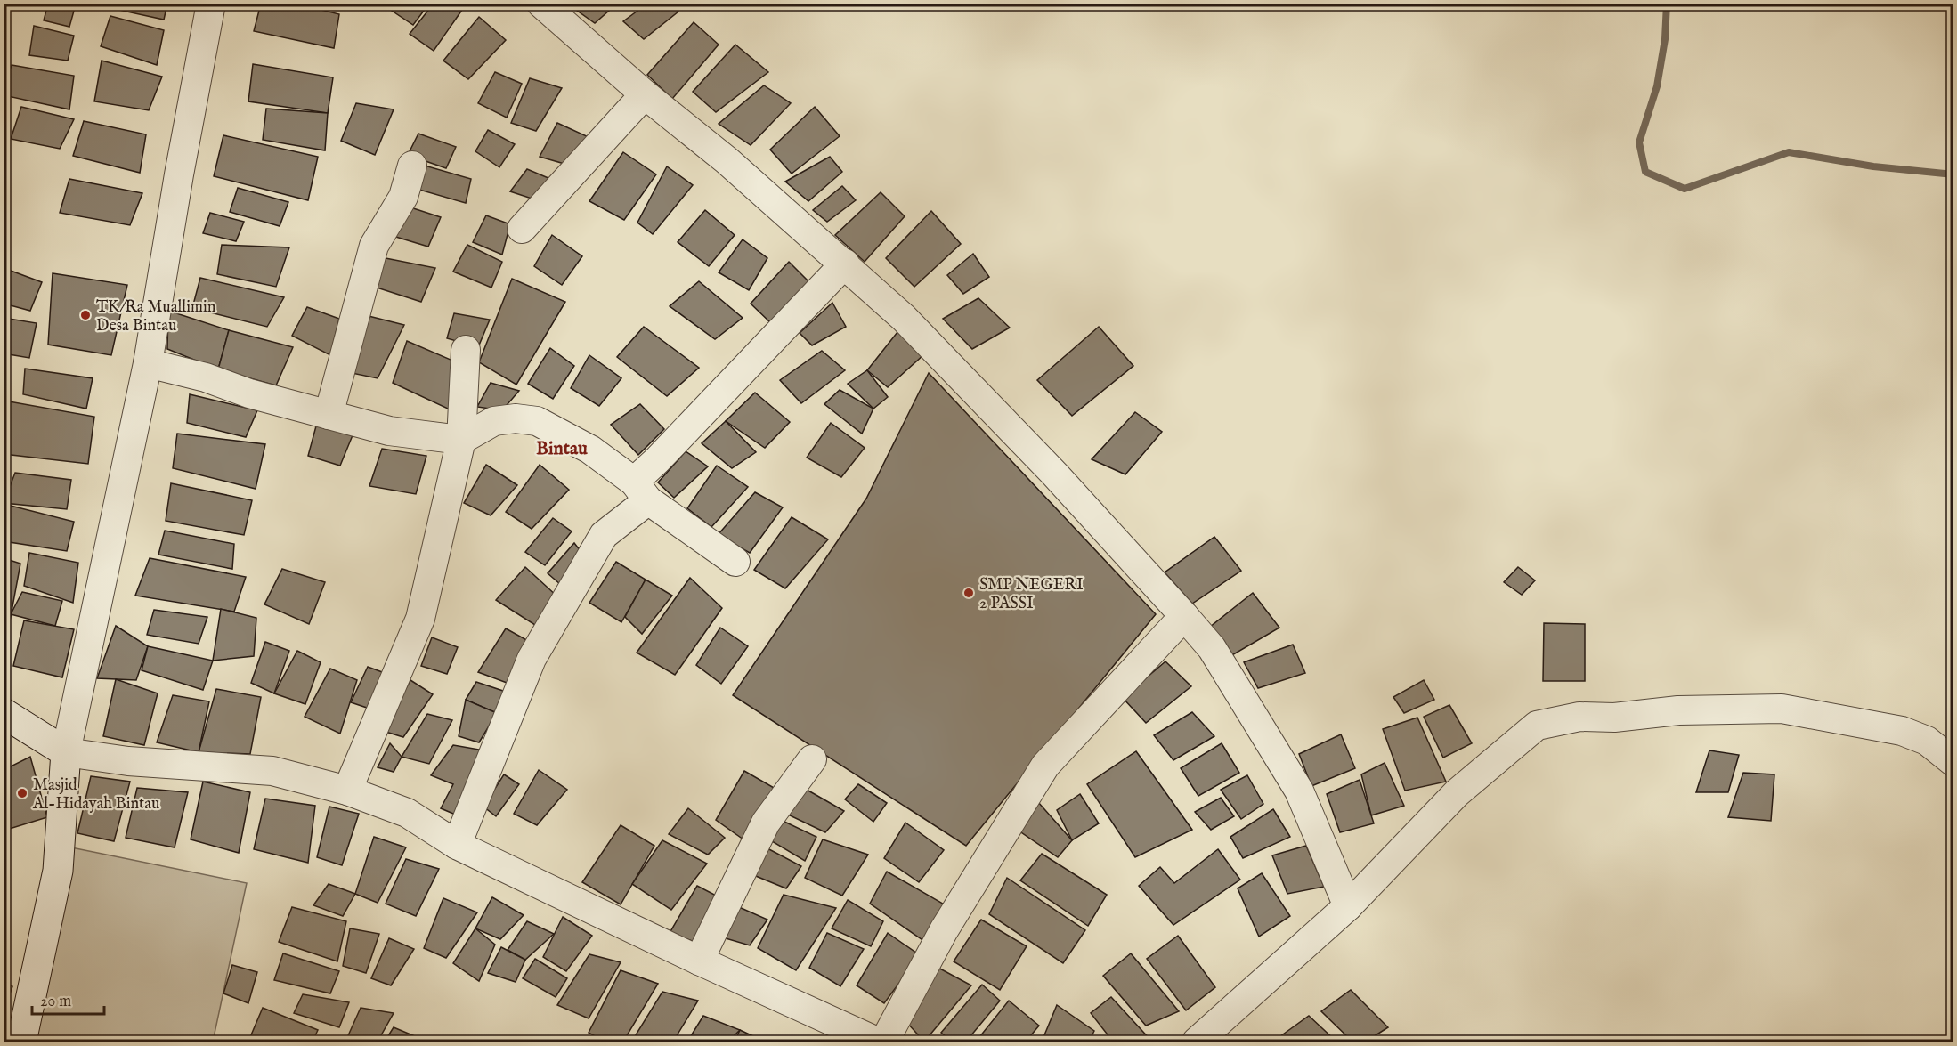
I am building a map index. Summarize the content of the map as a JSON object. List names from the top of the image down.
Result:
{
  "districts": ["Bintau"],
  "places": ["TK/Ra Muallimin Desa Bintau", "SMP NEGERI 2 PASSI", "Masjid Al-Hidayah Bintau"],
  "scale_bar": "20 m"
}
